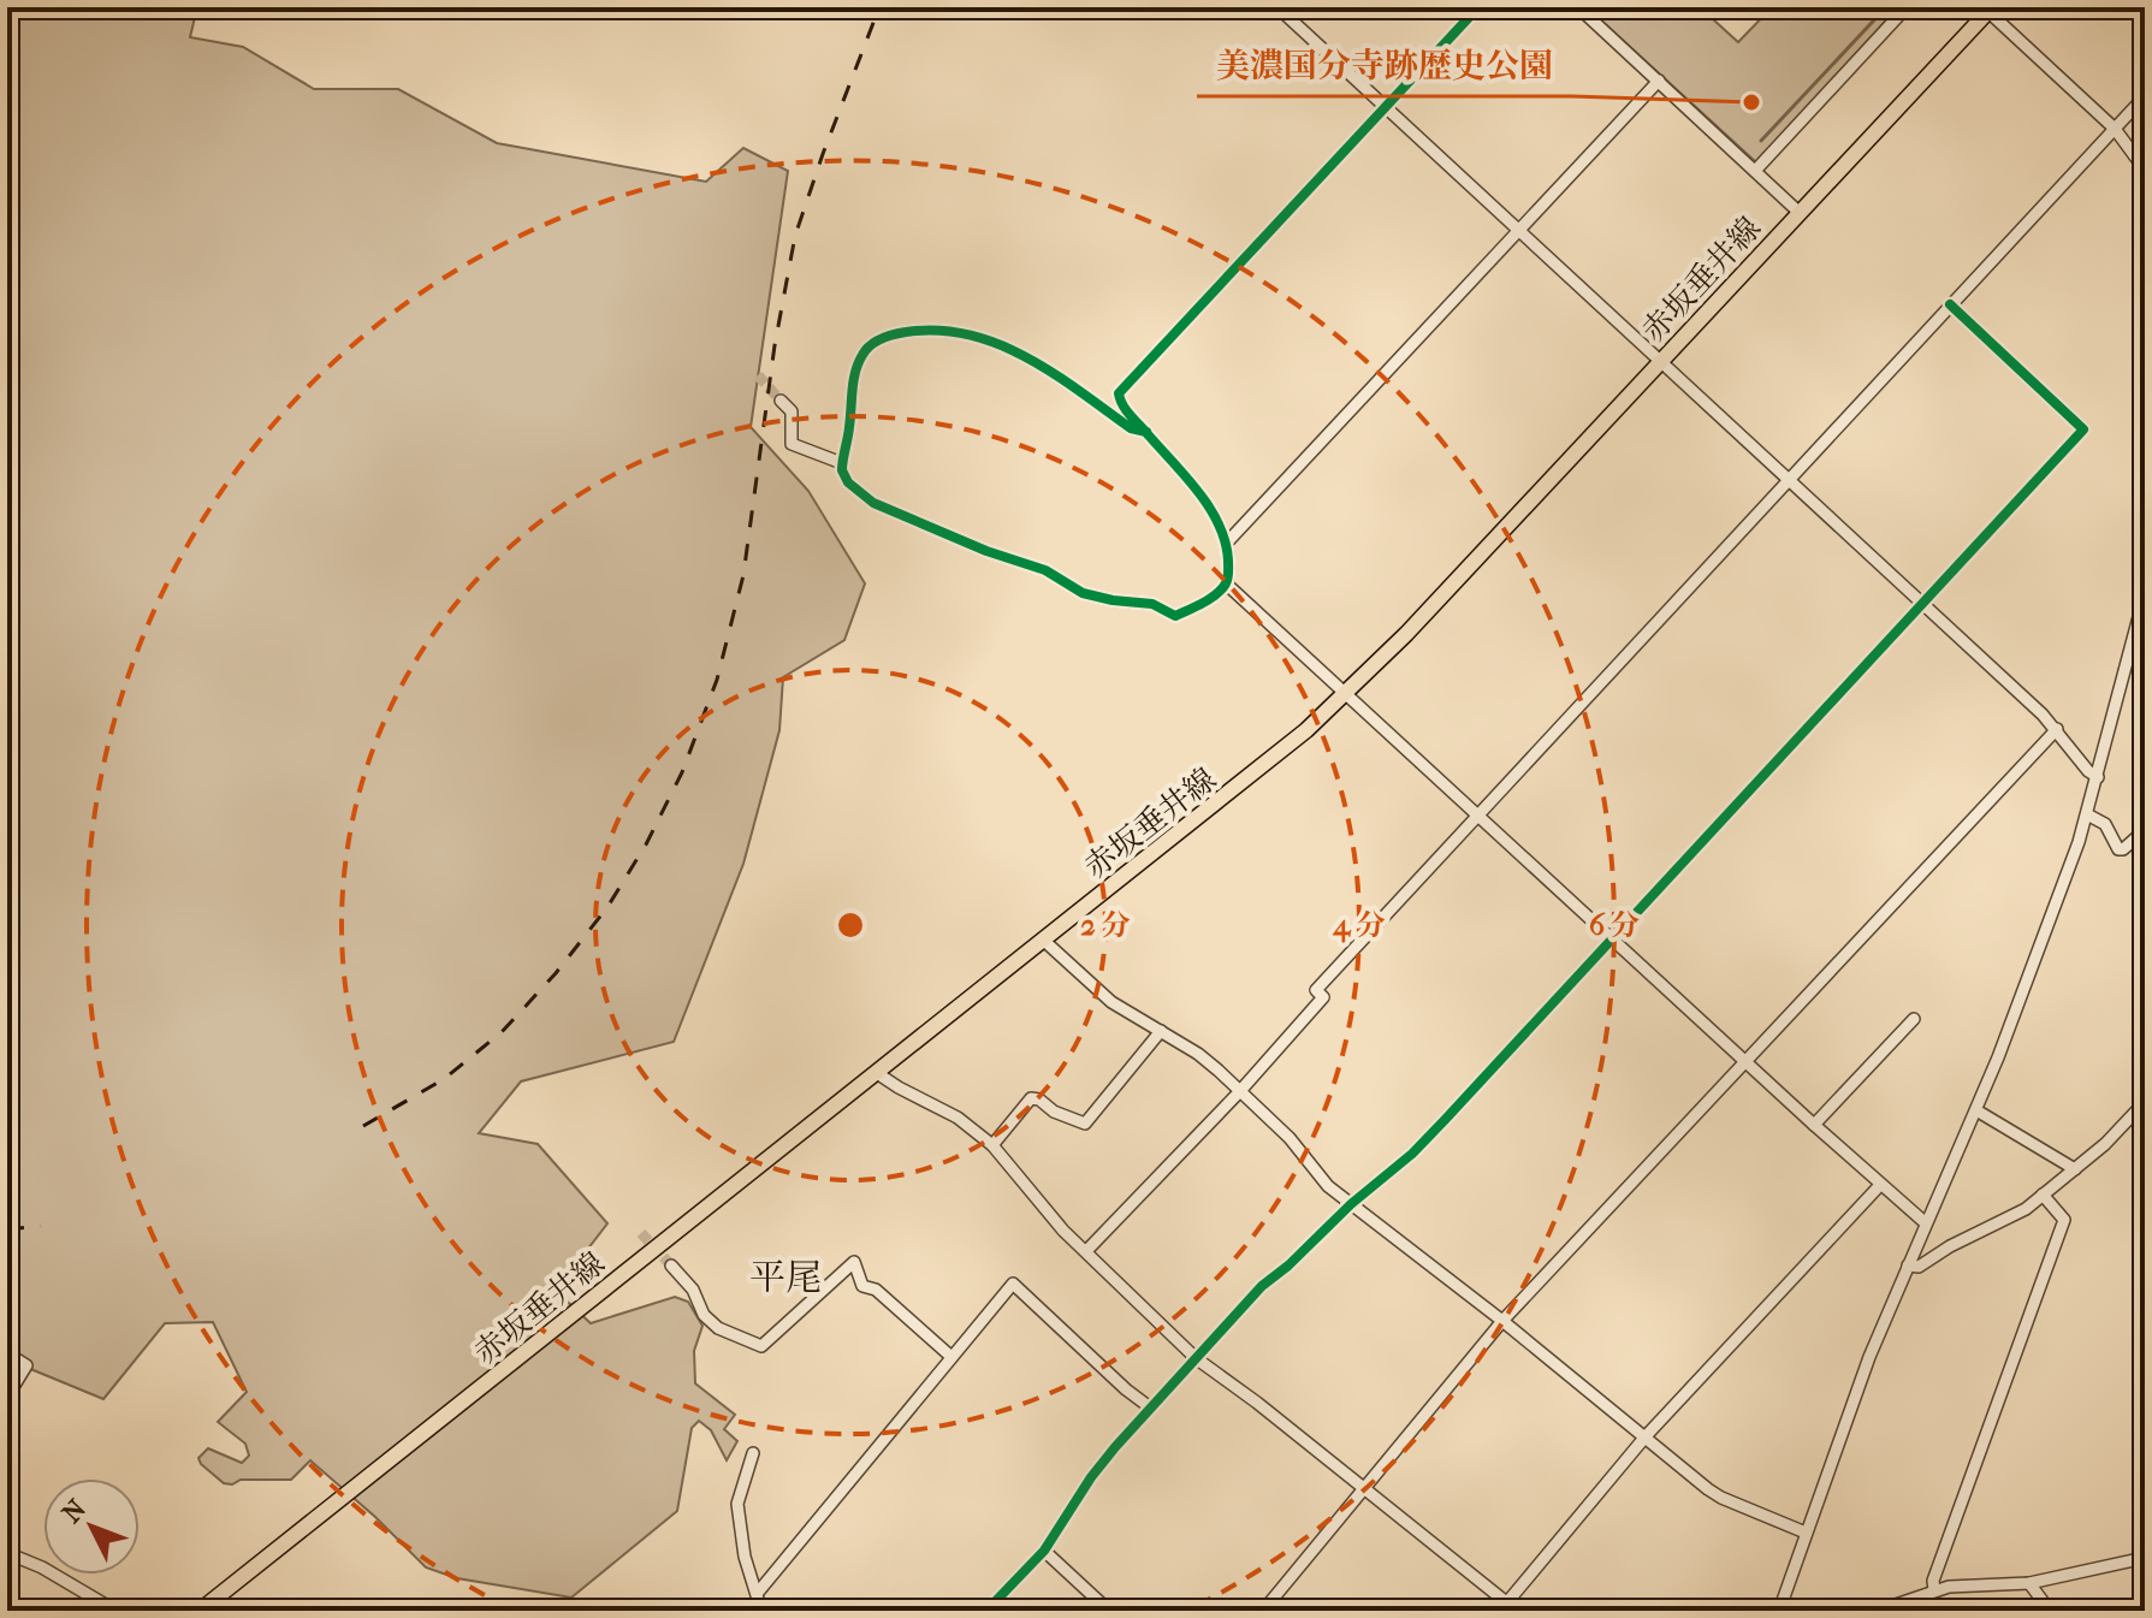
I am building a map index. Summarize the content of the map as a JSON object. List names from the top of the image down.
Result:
{
  "streets": {
    "main road": ["赤坂垂井線"]
  },
  "districts": ["平尾"],
  "places": ["美濃国分寺跡歴史公園"],
  "north": "top left",
  "rings": ["2 分", "4 分", "6 分"]
}
